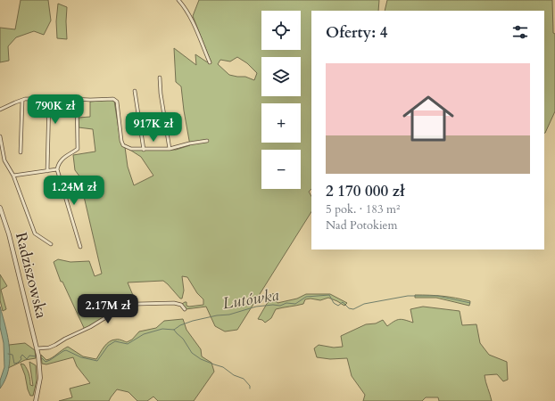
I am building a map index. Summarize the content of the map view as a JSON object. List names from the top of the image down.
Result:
{
  "streets": {
    "street": ["Radziszowska"]
  },
  "water": ["Lutówka"],
  "page": {
    "map_buttons": ["+", "−"],
    "heading": "Oferty: 4",
    "list": [
      {
        "name": "2 170 000 zł",
        "note": "5 pok. · 183 m² · Nad Potokiem"
      }
    ],
    "price": [
      "790K zł",
      "917K zł",
      "1.24M zł",
      "2.17M zł"
    ]
  }
}
